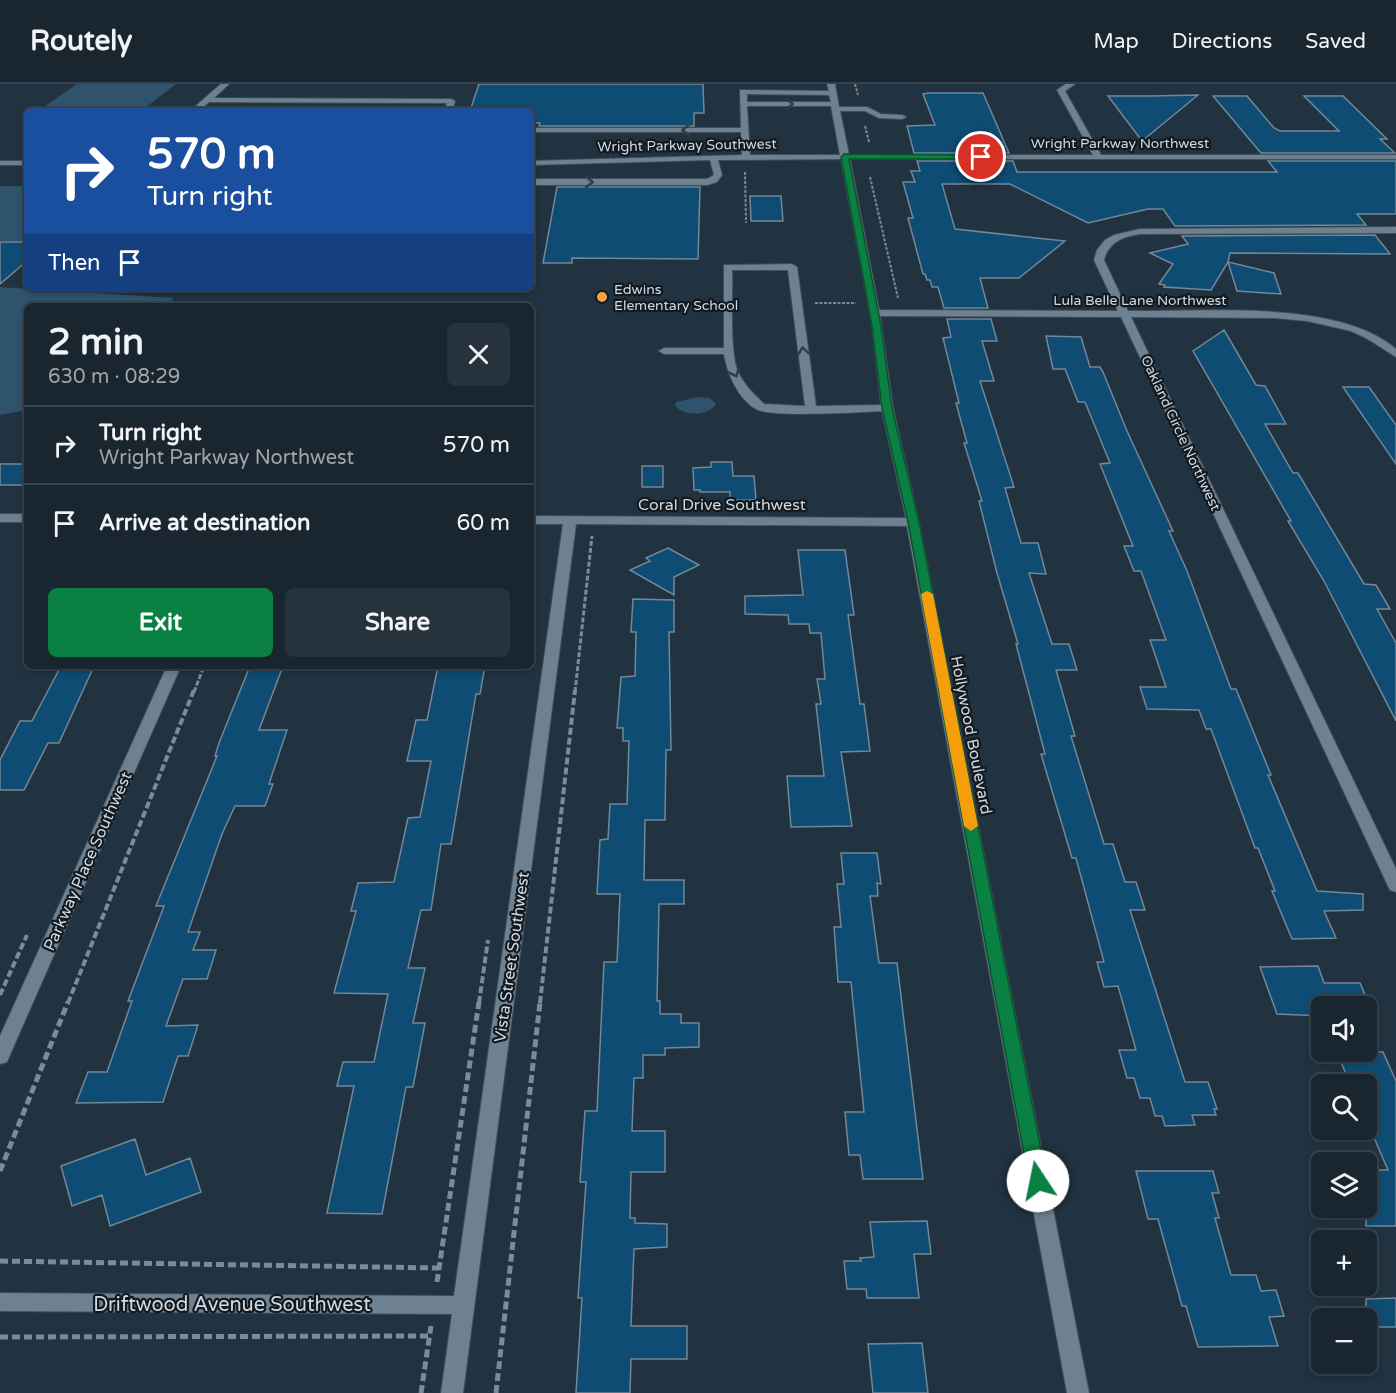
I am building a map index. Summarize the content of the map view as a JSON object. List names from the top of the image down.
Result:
{
  "streets": {
    "street": [
      "Wright Parkway Northwest",
      "Wright Parkway Southwest",
      "Lula Belle Lane Northwest",
      "Oakland Circle Northwest",
      "Coral Drive Southwest",
      "Hollywood Boulevard",
      "Parkway Place Southwest",
      "Vista Street Southwest",
      "Driftwood Avenue Southwest"
    ]
  },
  "crossings": [
    ["Wright Parkway Northwest", "Wright Parkway Southwest"],
    ["Wright Parkway Northwest", "Hollywood Boulevard"],
    ["Wright Parkway Southwest", "Hollywood Boulevard"],
    ["Lula Belle Lane Northwest", "Oakland Circle Northwest"],
    ["Lula Belle Lane Northwest", "Hollywood Boulevard"],
    ["Coral Drive Southwest", "Hollywood Boulevard"],
    ["Coral Drive Southwest", "Vista Street Southwest"],
    ["Vista Street Southwest", "Driftwood Avenue Southwest"]
  ],
  "places": ["Edwins Elementary School"],
  "page": {
    "header": "Routely",
    "nav": ["Map", "Directions", "Saved"],
    "turn": ["570 m", "Turn right"],
    "then": "Then",
    "heading": ["2 min", "630 m · 08:29"],
    "list": [
      {
        "name": "Turn right",
        "note": "Wright Parkway Northwest",
        "value": "570 m"
      },
      {
        "name": "Arrive at destination",
        "value": "60 m"
      }
    ],
    "buttons": ["Exit", "Share"],
    "map_buttons": ["+", "−"]
  }
}
